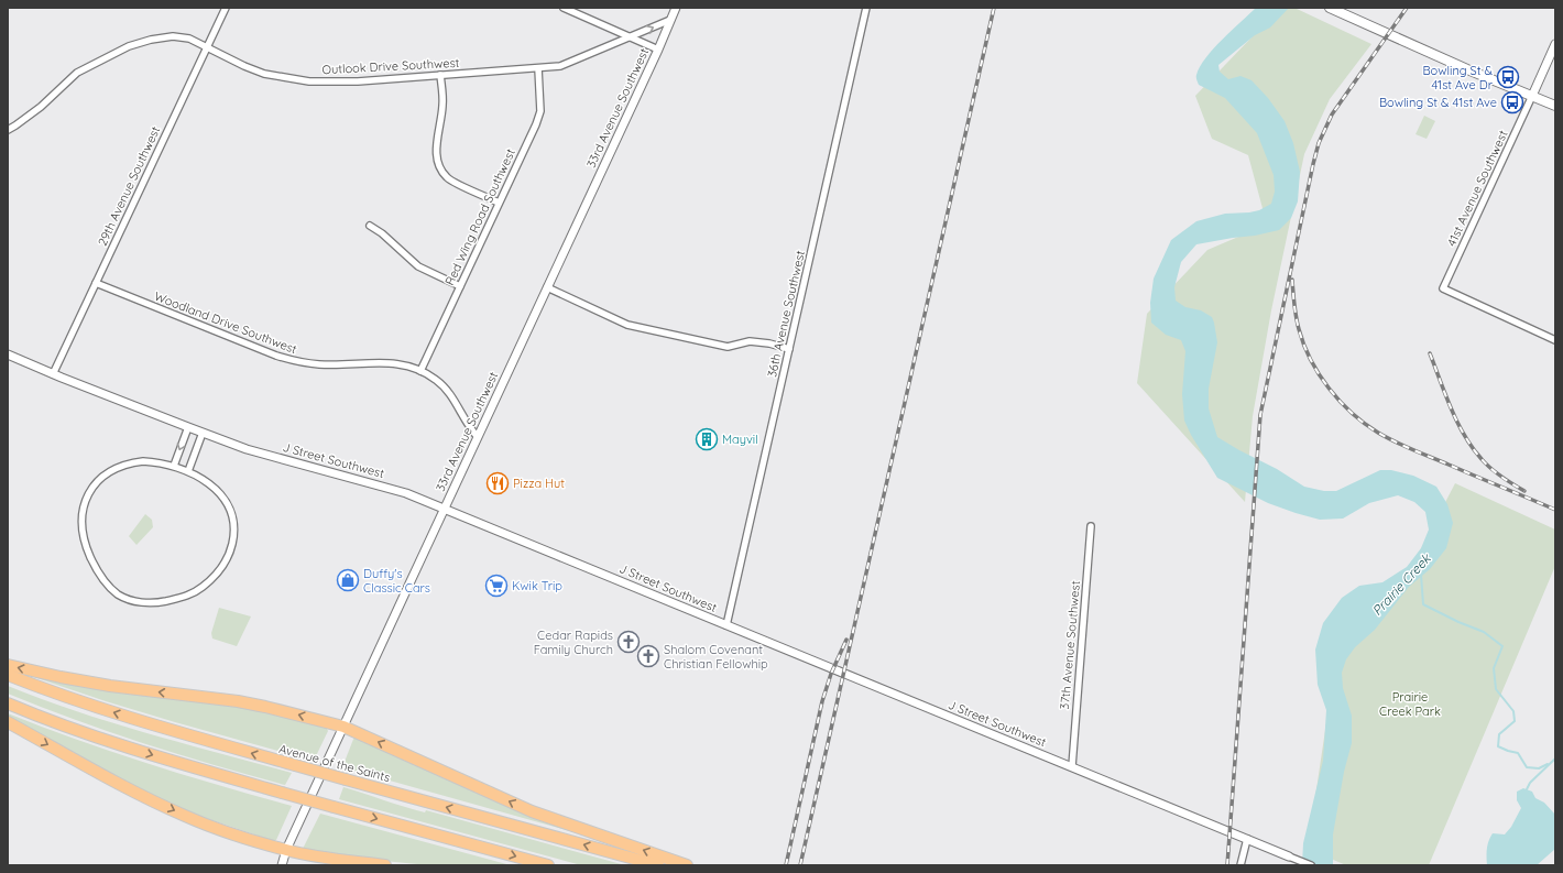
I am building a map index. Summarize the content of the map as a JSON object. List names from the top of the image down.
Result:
{
  "streets": {
    "highway": ["Avenue of the Saints"],
    "street": [
      "Outlook Drive Southwest",
      "33rd Avenue Southwest",
      "29th Avenue Southwest",
      "41st Avenue Southwest",
      "Red Wing Road Southwest",
      "36th Avenue Southwest",
      "Woodland Drive Southwest",
      "J Street Southwest",
      "37th Avenue Southwest"
    ]
  },
  "crossings": [
    ["Outlook Drive Southwest", "33rd Avenue Southwest"],
    ["Outlook Drive Southwest", "29th Avenue Southwest"],
    ["Outlook Drive Southwest", "Red Wing Road Southwest"],
    ["33rd Avenue Southwest", "Woodland Drive Southwest"],
    ["33rd Avenue Southwest", "J Street Southwest"],
    ["29th Avenue Southwest", "Woodland Drive Southwest"],
    ["29th Avenue Southwest", "J Street Southwest"],
    ["Red Wing Road Southwest", "Woodland Drive Southwest"],
    ["36th Avenue Southwest", "J Street Southwest"],
    ["J Street Southwest", "37th Avenue Southwest"]
  ],
  "water": ["Prairie Creek"],
  "parks": ["Prairie Creek Park"],
  "places": {
    "bus stop": ["Bowling St & 41st Ave Dr", "Bowling St & 41st Ave"],
    "building": ["Mayvil"],
    "restaurant": ["Pizza Hut"],
    "shop": ["Duffy's Classic Cars"],
    "supermarket": ["Kwik Trip"],
    "church": ["Cedar Rapids Family Church", "Shalom Covenant Christian Fellowhip"]
  }
}
